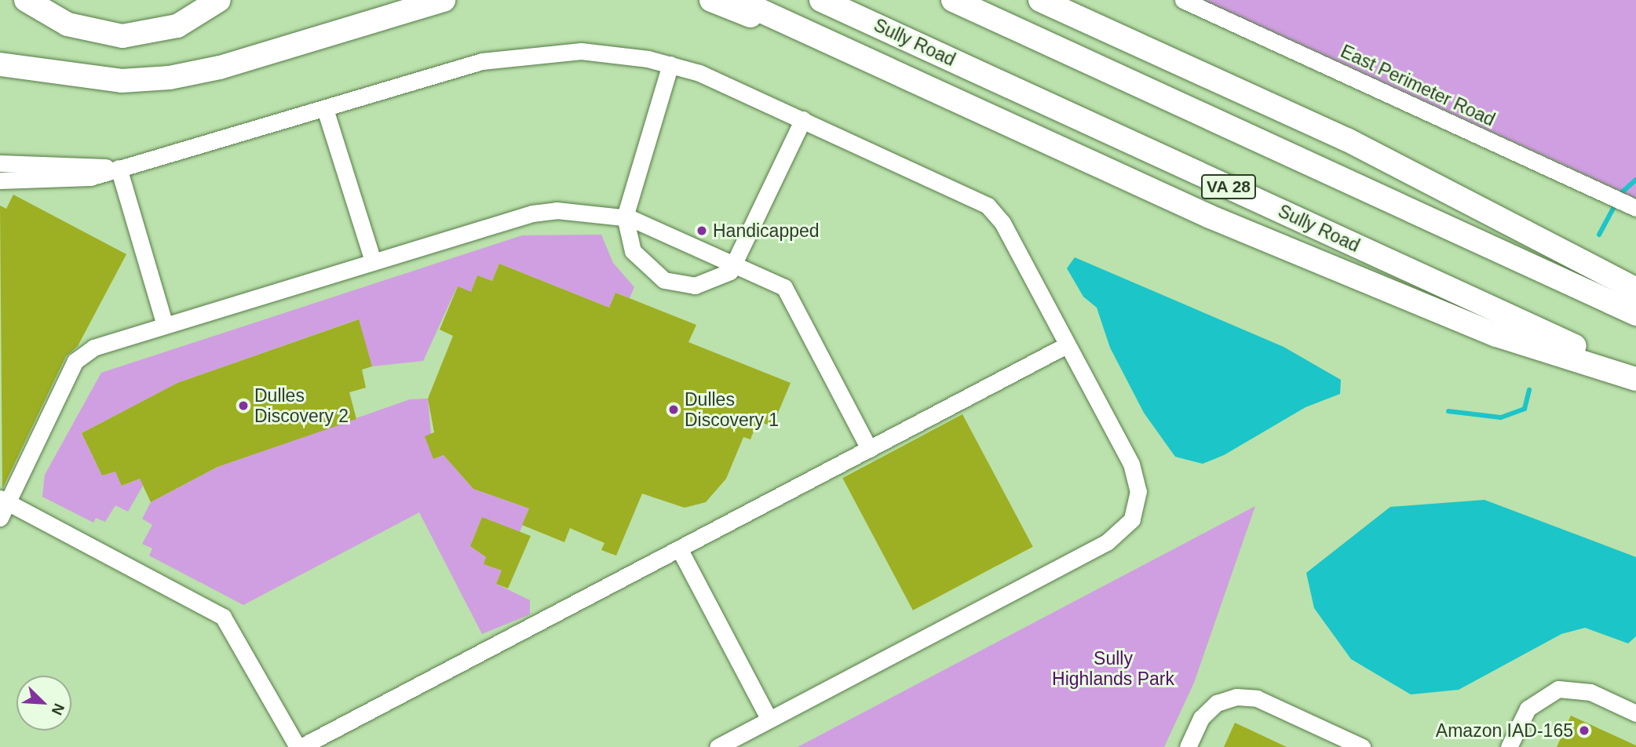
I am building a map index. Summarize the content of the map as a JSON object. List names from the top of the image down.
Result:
{
  "streets": {
    "highway": ["Sully Road", "VA 28"],
    "lane": ["East Perimeter Road"]
  },
  "parks": ["Sully Highlands Park"],
  "places": [
    "Handicapped",
    "Dulles Discovery 2",
    "Dulles Discovery 1",
    "Amazon IAD-165"
  ],
  "north": "bottom right"
}
